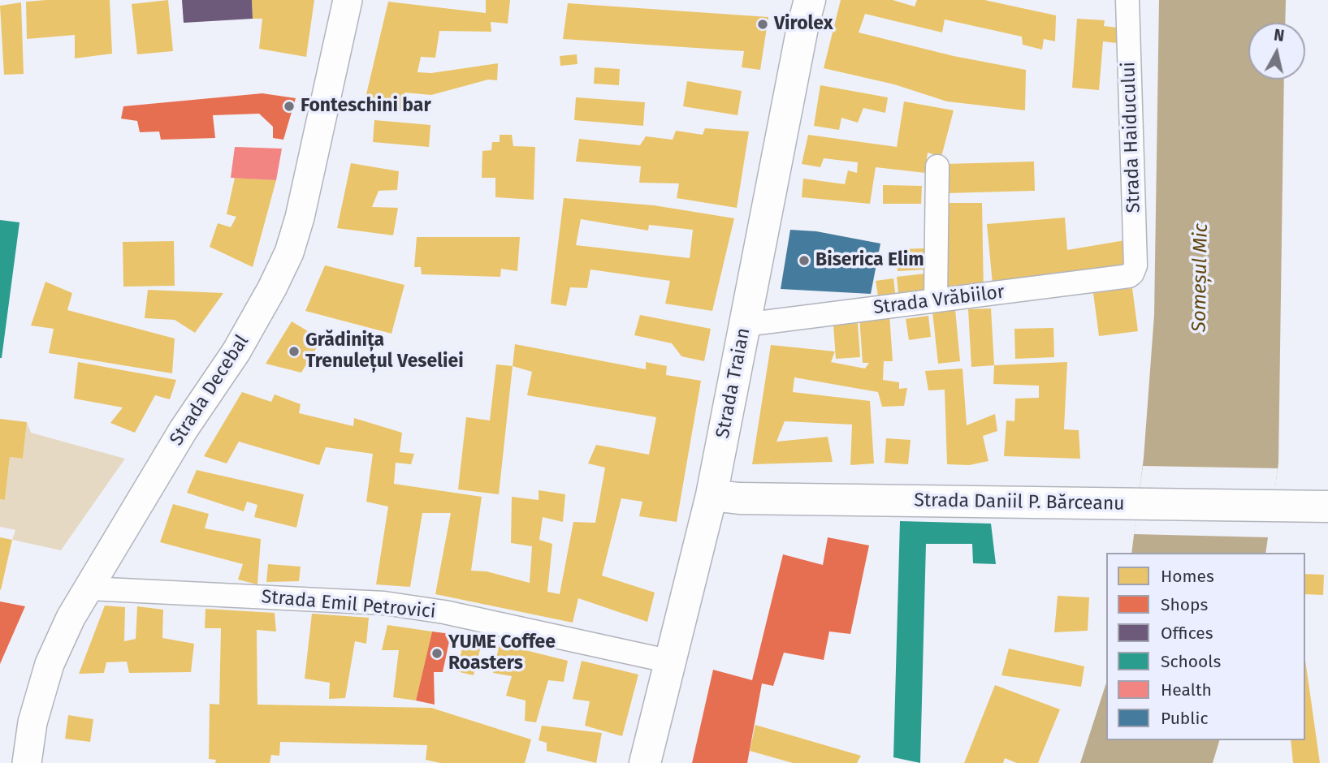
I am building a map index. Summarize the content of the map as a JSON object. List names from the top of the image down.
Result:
{
  "streets": {
    "main road": ["Strada Traian", "Strada Daniil P. Bărceanu"],
    "street": [
      "Strada Haiducului",
      "Strada Vrăbiilor",
      "Strada Decebal",
      "Strada Emil Petrovici"
    ]
  },
  "crossings": [
    ["Strada Haiducului", "Strada Vrăbiilor"],
    ["Strada Vrăbiilor", "Strada Traian"],
    ["Strada Traian", "Strada Daniil P. Bărceanu"],
    ["Strada Traian", "Strada Emil Petrovici"],
    ["Strada Decebal", "Strada Emil Petrovici"]
  ],
  "water": ["Someșul Mic"],
  "places": [
    "Virolex",
    "Fonteschini bar",
    "Biserica Elim",
    "Grădinița Trenulețul Veseliei",
    "YUME Coffee Roasters"
  ],
  "legend": [
    "Homes",
    "Shops",
    "Offices",
    "Schools",
    "Health",
    "Public"
  ],
  "north": "top"
}
